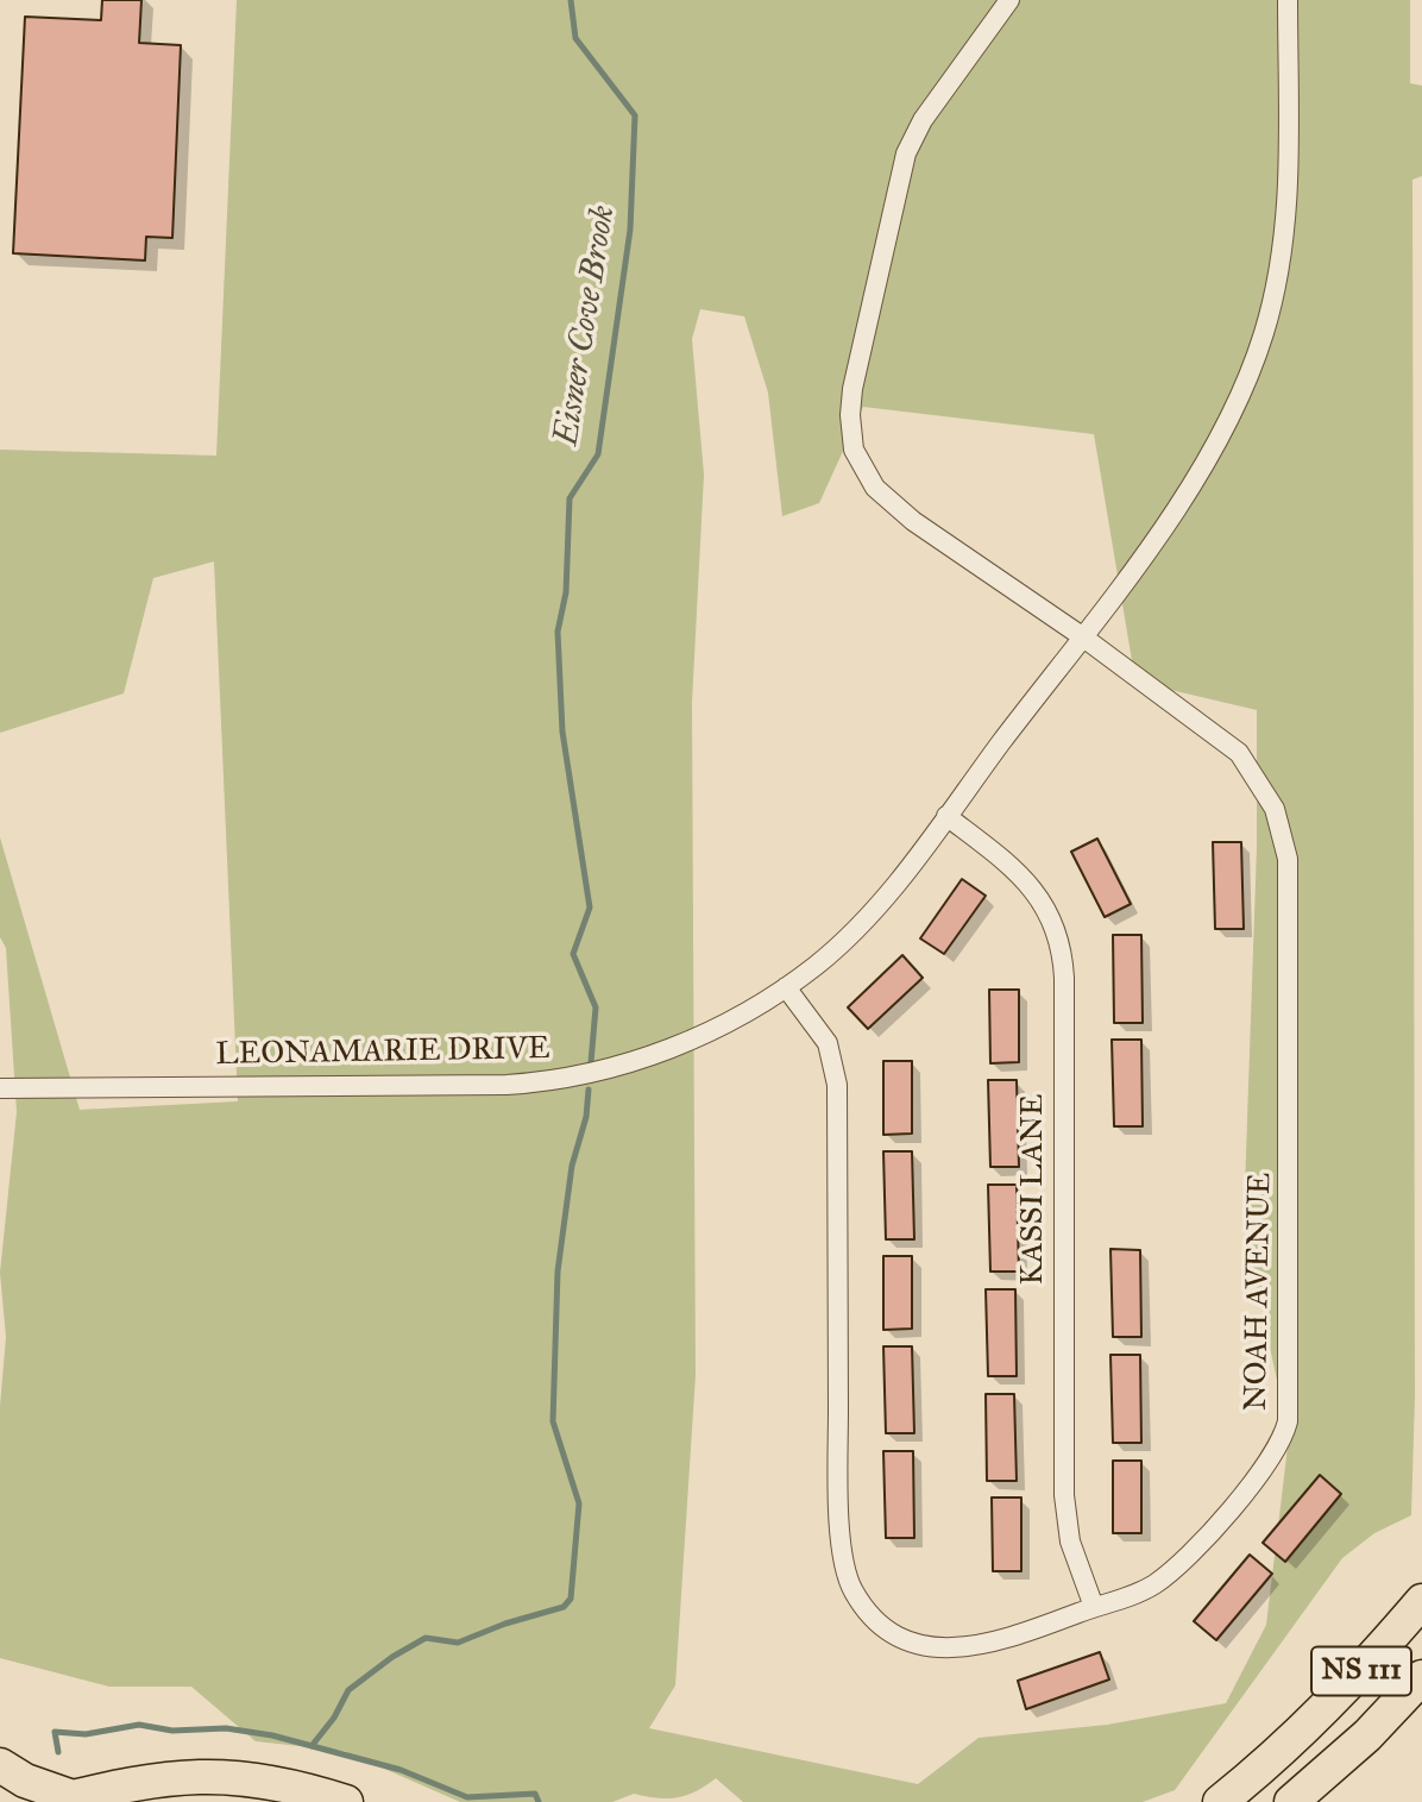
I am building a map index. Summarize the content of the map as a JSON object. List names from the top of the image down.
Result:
{
  "streets": {
    "highway": ["NS 111"],
    "street": ["LEONAMARIE DRIVE", "KASSI LANE", "NOAH AVENUE"]
  },
  "crossings": [
    ["LEONAMARIE DRIVE", "KASSI LANE"],
    ["LEONAMARIE DRIVE", "NOAH AVENUE"],
    ["KASSI LANE", "NOAH AVENUE"]
  ],
  "water": ["Eisner Cove Brook"]
}
